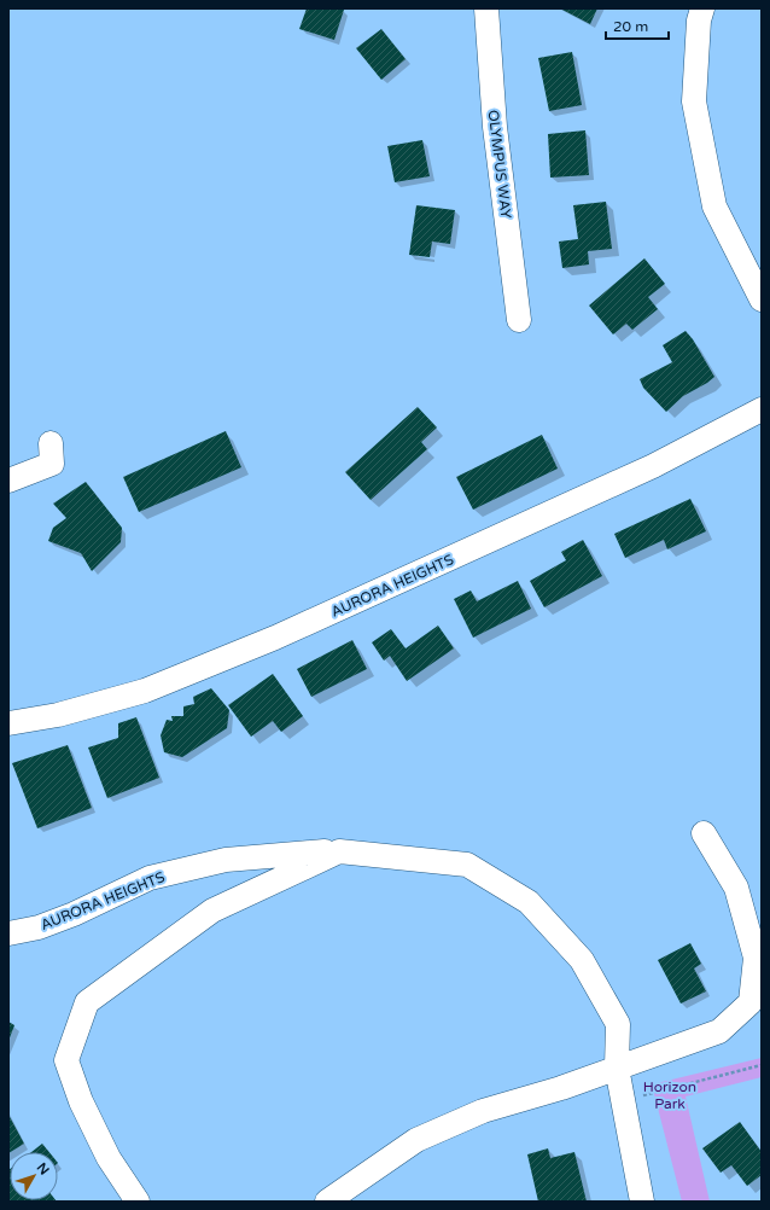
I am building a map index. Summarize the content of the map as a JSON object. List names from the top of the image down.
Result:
{
  "streets": {
    "street": ["OLYMPUS WAY", "AURORA HEIGHTS"]
  },
  "parks": ["Horizon Park"],
  "scale_bar": "20 m",
  "north": "top right"
}
